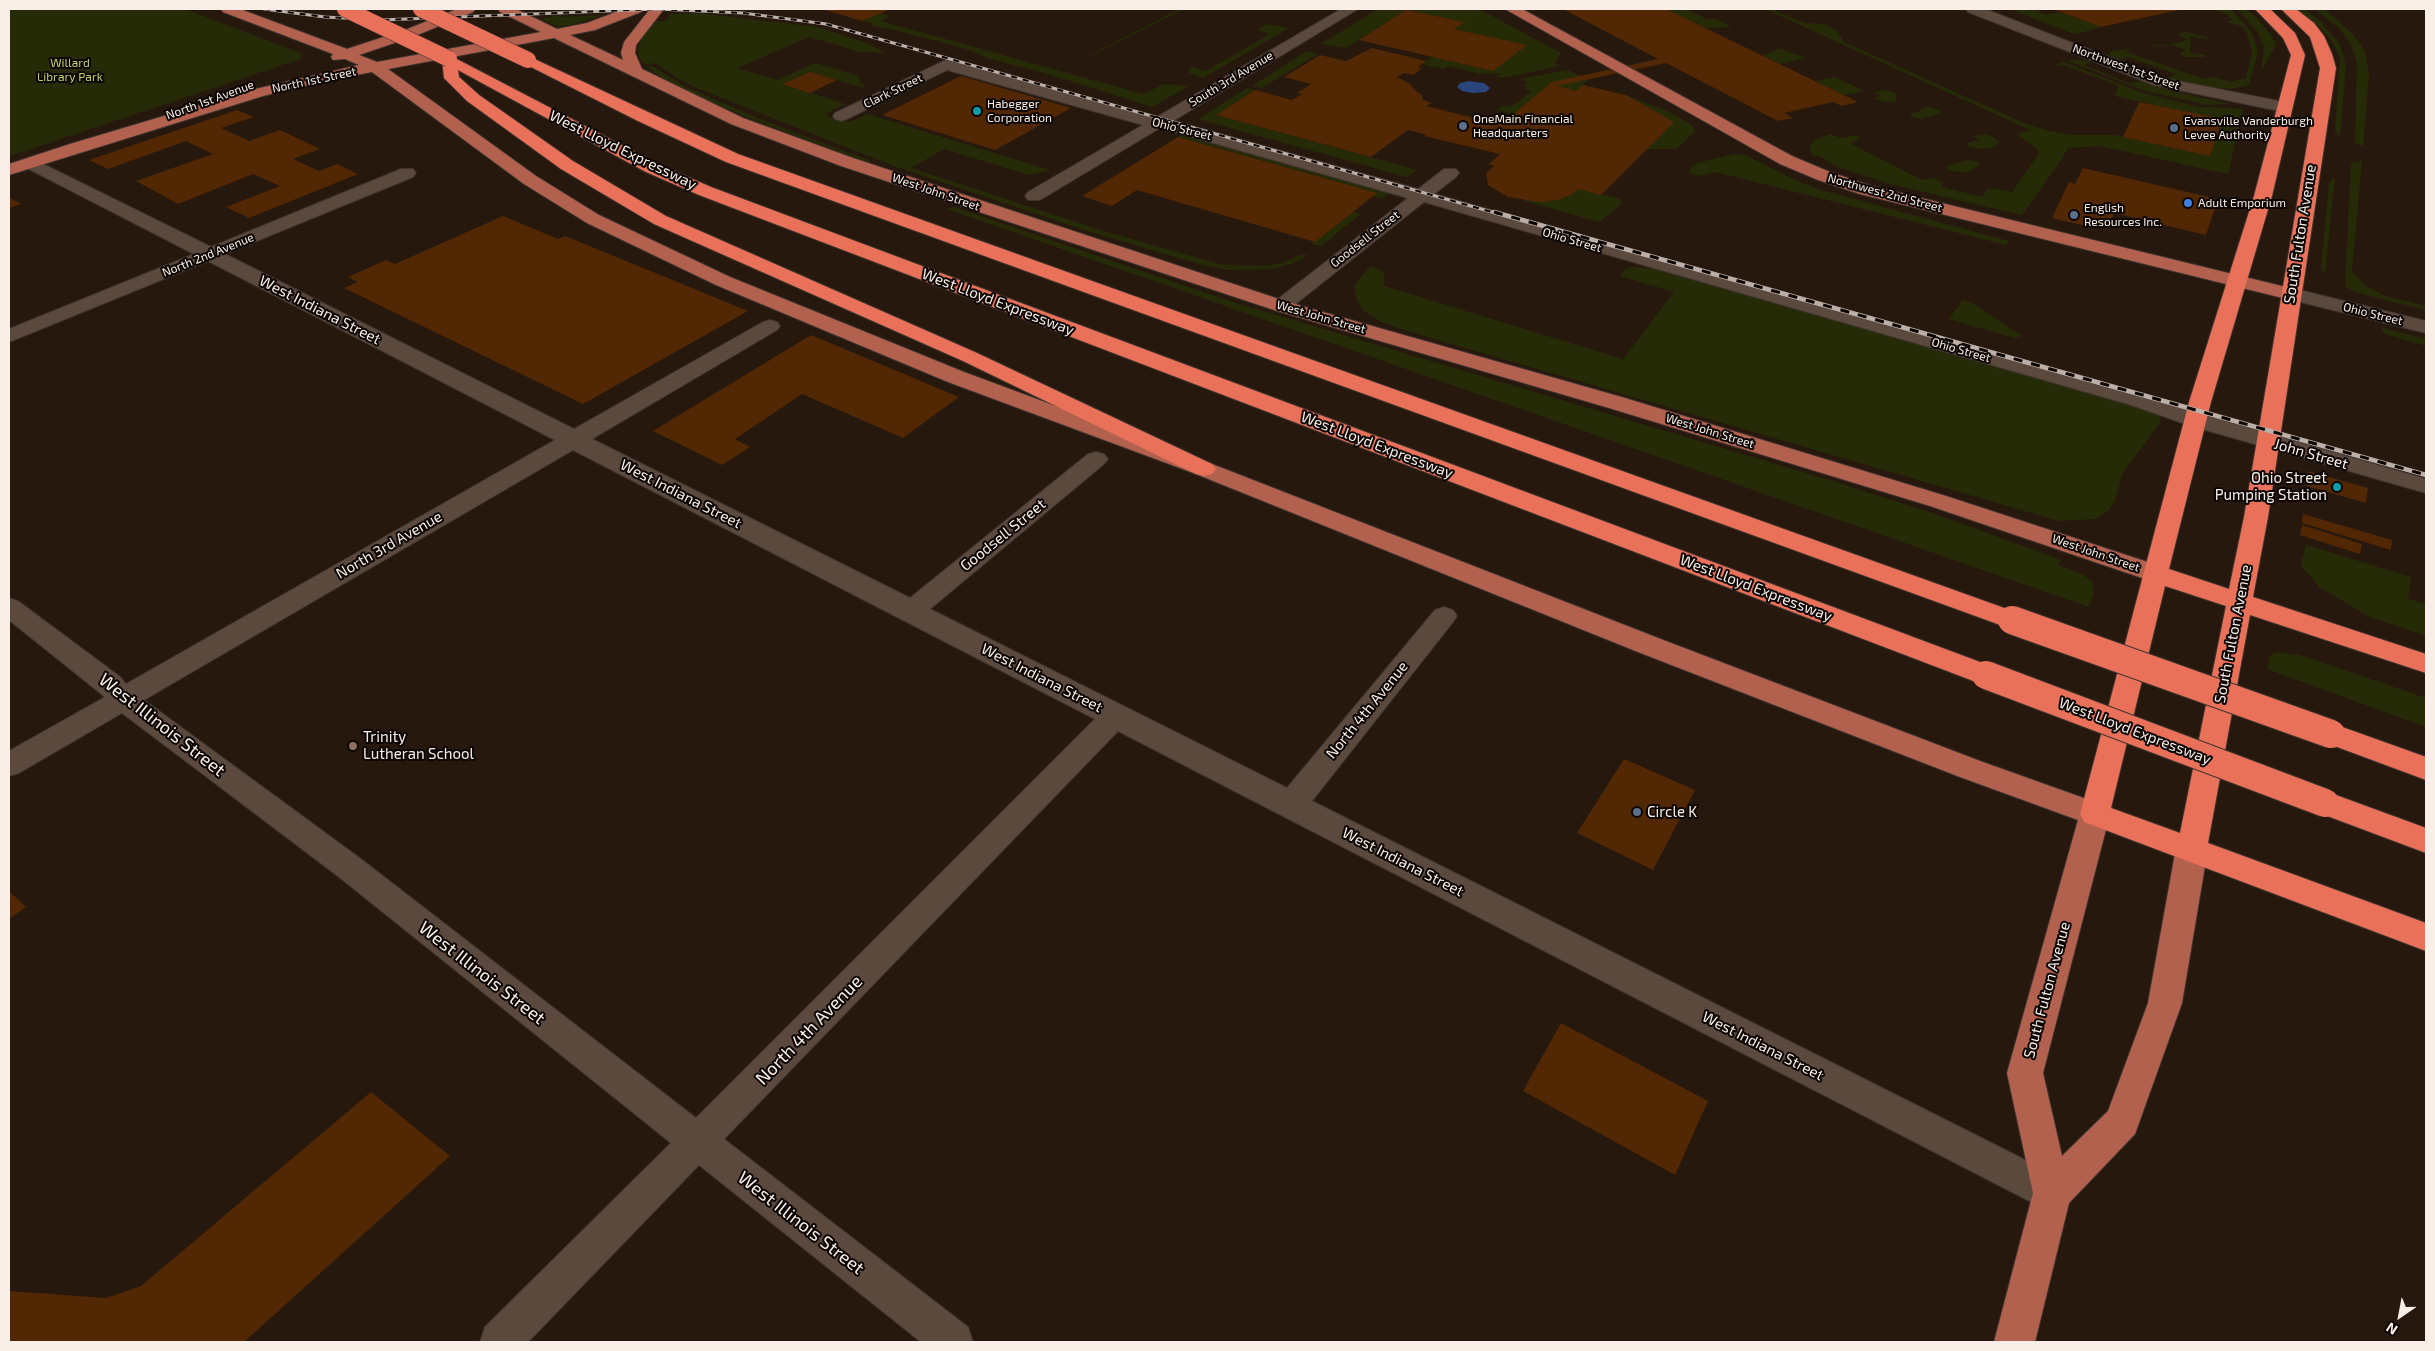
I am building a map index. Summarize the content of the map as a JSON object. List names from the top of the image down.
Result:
{
  "streets": {
    "highway": ["West Lloyd Expressway", "South Fulton Avenue"],
    "main road": [
      "North 1st Street",
      "North 1st Avenue",
      "West John Street",
      "Northwest 2nd Street"
    ],
    "street": [
      "Northwest 1st Street",
      "South 3rd Avenue",
      "Clark Street",
      "Ohio Street",
      "Goodsell Street",
      "North 2nd Avenue",
      "West Indiana Street",
      "John Street",
      "North 3rd Avenue",
      "North 4th Avenue",
      "West Illinois Street"
    ]
  },
  "crossings": [
    ["Northwest 1st Street", "South Fulton Avenue"],
    ["South 3rd Avenue", "Ohio Street"],
    ["North 1st Street", "North 1st Avenue"],
    ["North 1st Street", "West John Street"],
    ["Clark Street", "Ohio Street"],
    ["North 1st Avenue", "West Indiana Street"],
    ["Ohio Street", "Northwest 2nd Street"],
    ["Ohio Street", "South Fulton Avenue"],
    ["Ohio Street", "Goodsell Street"],
    ["Ohio Street", "John Street"],
    ["West John Street", "South Fulton Avenue"],
    ["West John Street", "Goodsell Street"],
    ["Northwest 2nd Street", "South Fulton Avenue"],
    ["South Fulton Avenue", "West Indiana Street"],
    ["South Fulton Avenue", "John Street"],
    ["Goodsell Street", "West Indiana Street"],
    ["North 2nd Avenue", "West Indiana Street"],
    ["West Indiana Street", "North 3rd Avenue"],
    ["West Indiana Street", "North 4th Avenue"],
    ["North 3rd Avenue", "West Illinois Street"],
    ["North 4th Avenue", "West Illinois Street"]
  ],
  "parks": ["Willard Library Park"],
  "places": [
    "Habegger Corporation",
    "OneMain Financial Headquarters",
    "Evansville Vanderburgh Levee Authority",
    "Adult Emporium",
    "English Resources Inc.",
    "Ohio Street Pumping Station",
    "Trinity Lutheran School",
    "Circle K"
  ],
  "north": "bottom left"
}
